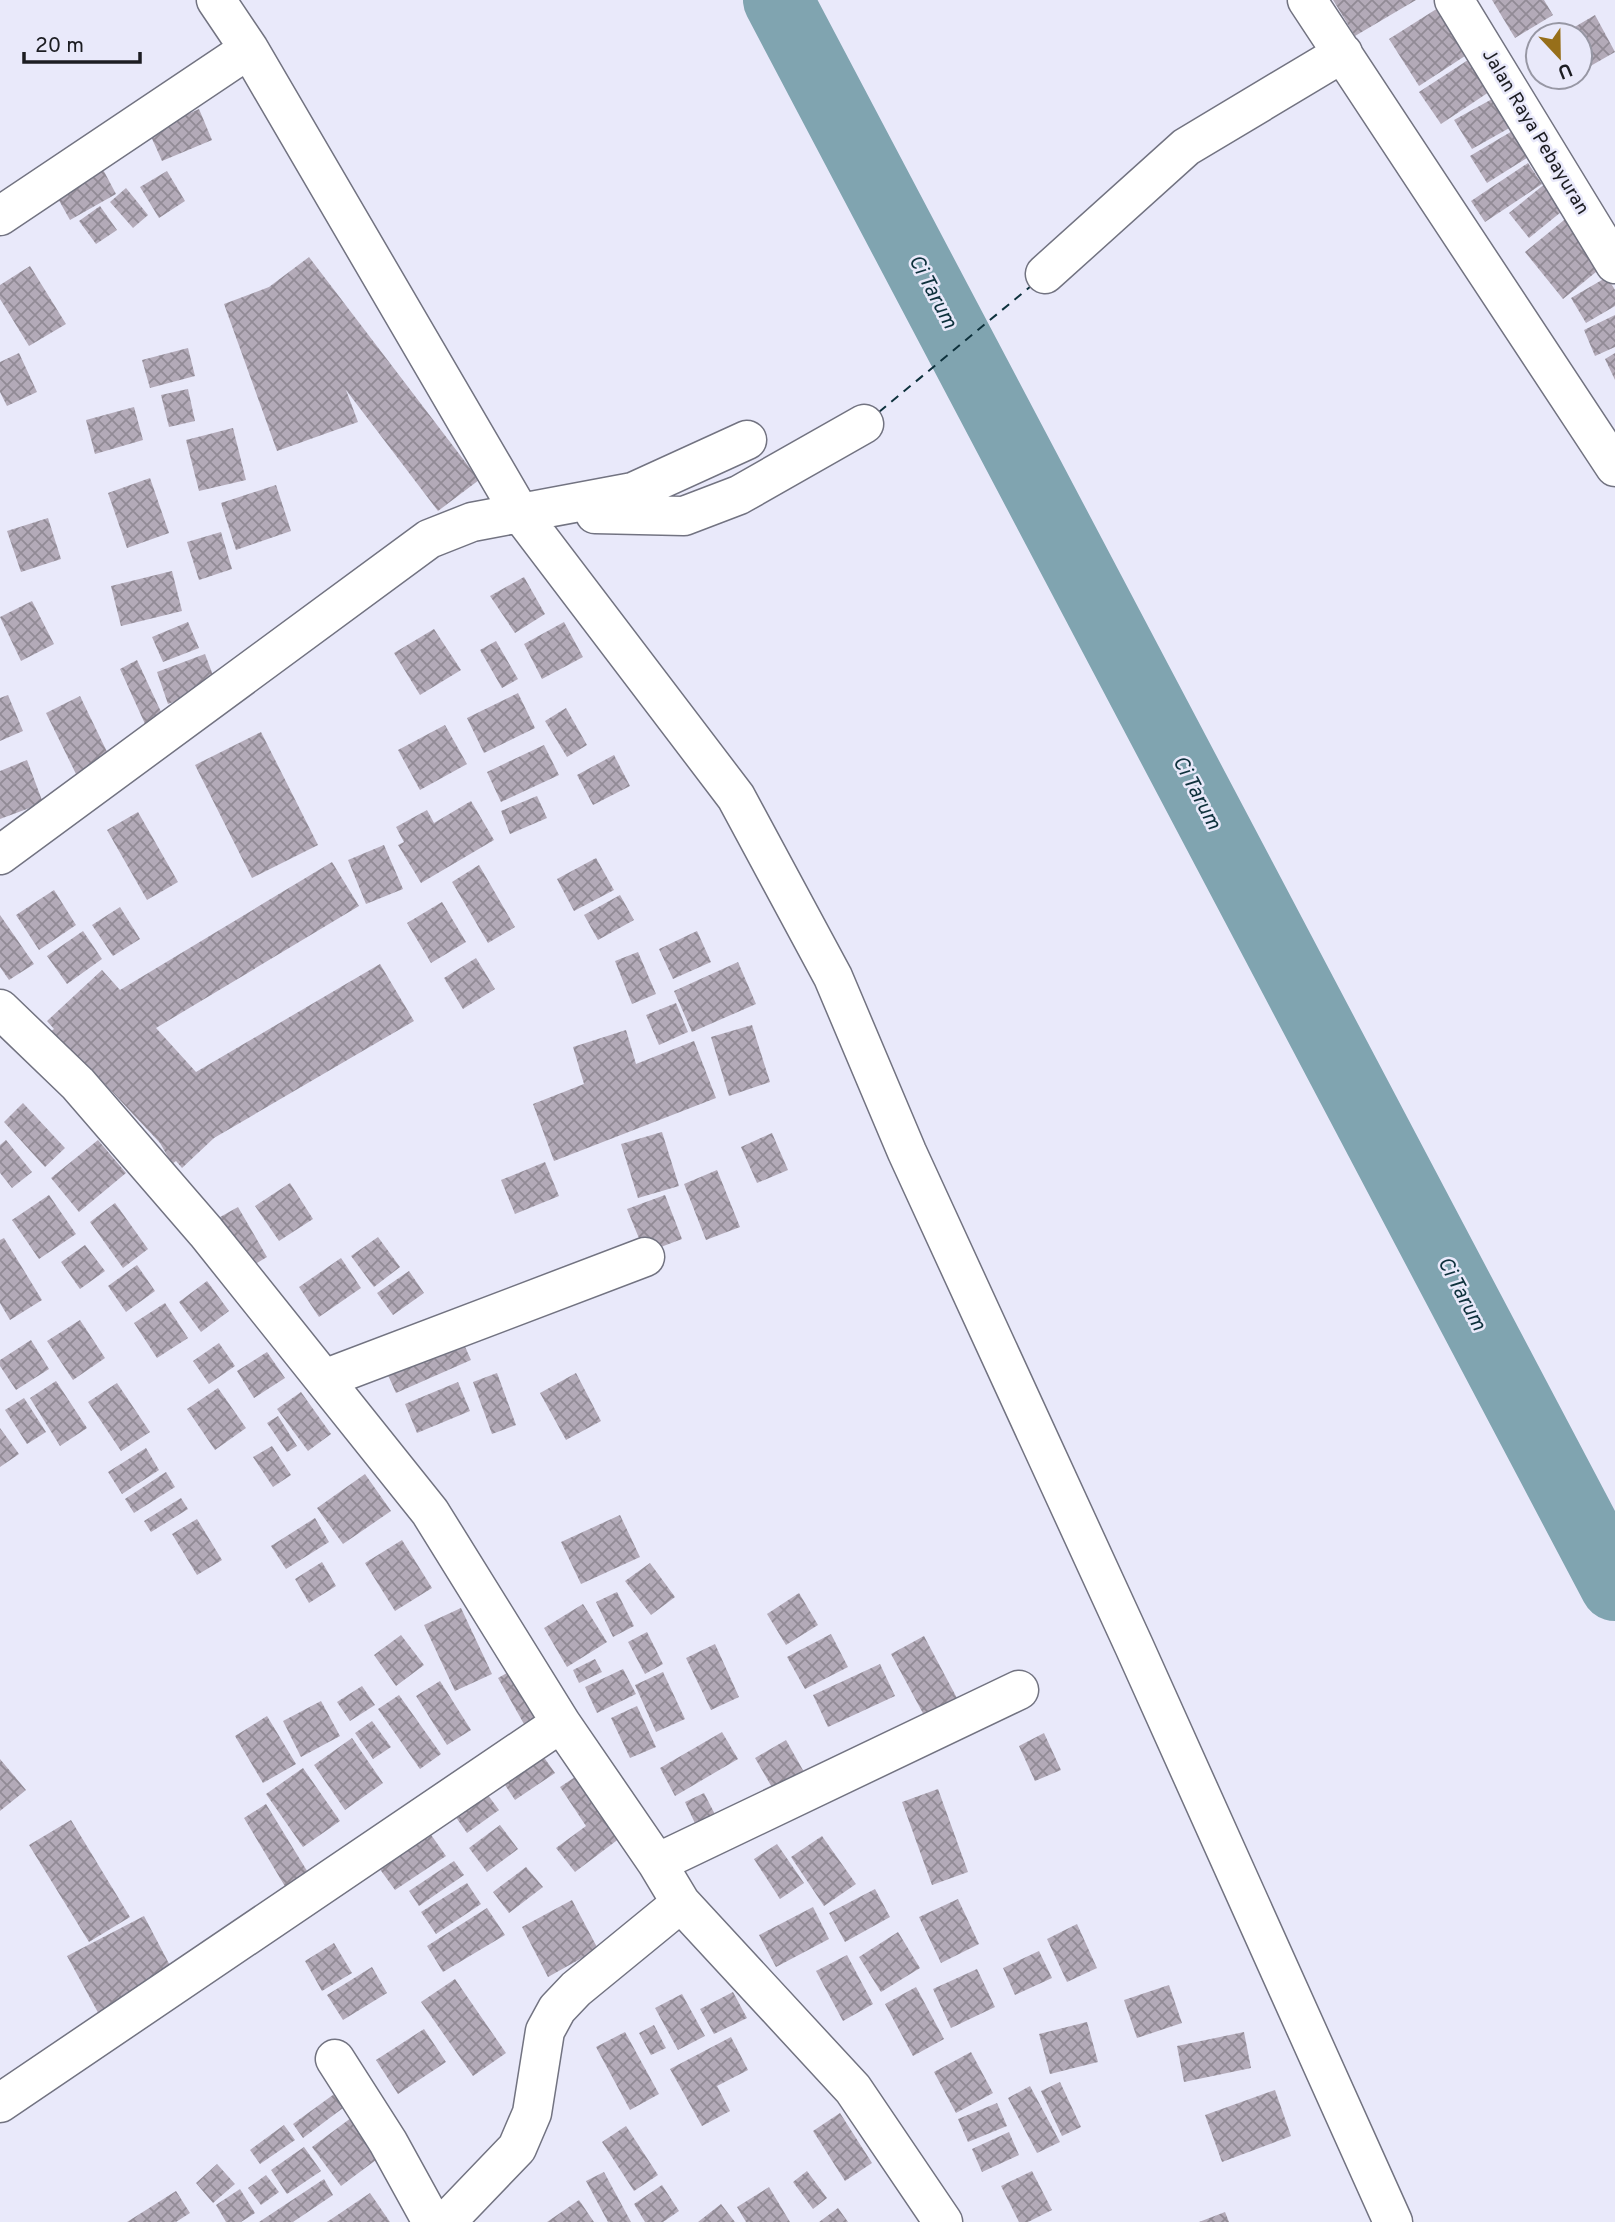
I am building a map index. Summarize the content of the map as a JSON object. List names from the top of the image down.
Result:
{
  "streets": {
    "street": ["Jalan Raya Pebayuran"]
  },
  "water": ["Ci Tarum"],
  "scale_bar": "20 m",
  "north": "bottom"
}
